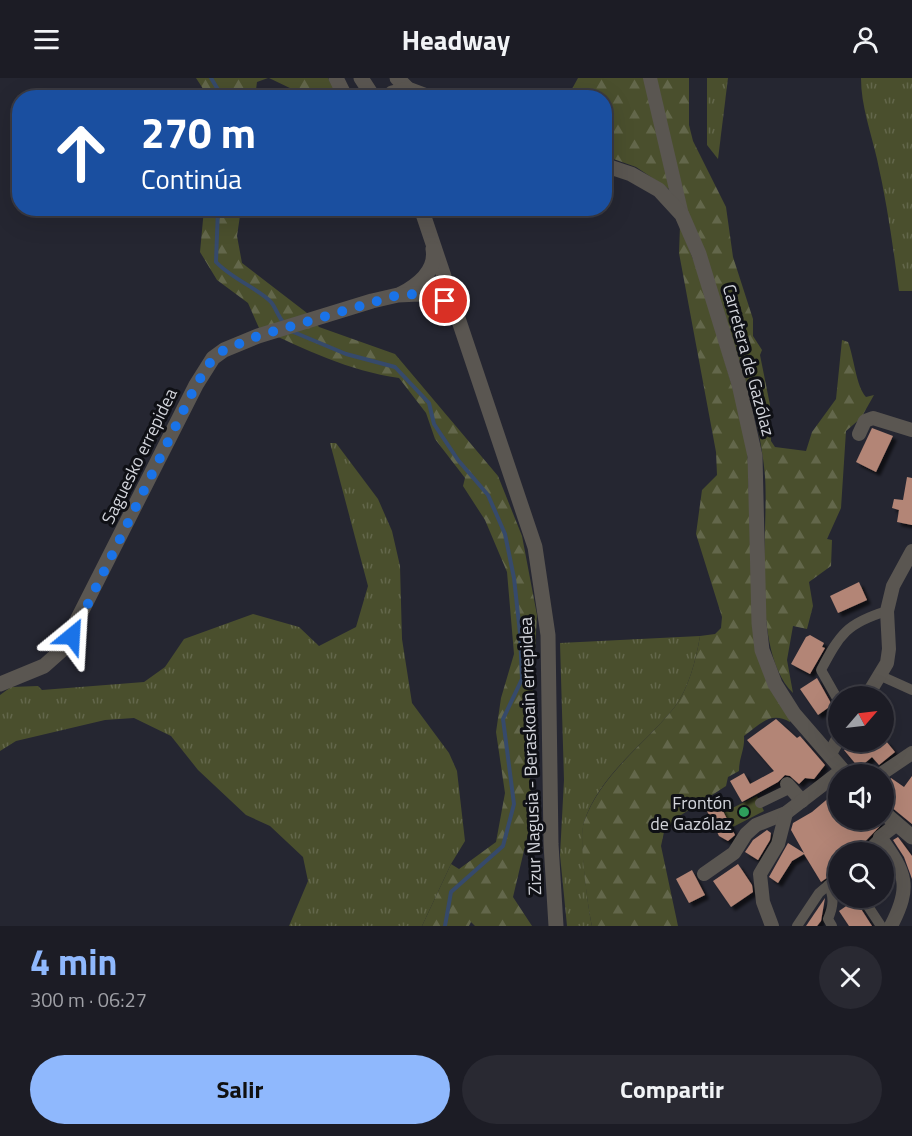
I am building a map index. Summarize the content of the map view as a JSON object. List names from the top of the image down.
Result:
{
  "streets": {
    "street": ["Carretera de Gazólaz", "Saguesko errepidea", "Zizur Nagusia - Beraskoain errepidea"]
  },
  "places": ["Frontón de Gazólaz"],
  "north": "top right",
  "page": {
    "header": "Headway",
    "turn": ["270 m", "Continúa"],
    "heading": ["4 min", "300 m · 06:27"],
    "buttons": ["Salir", "Compartir"]
  }
}
